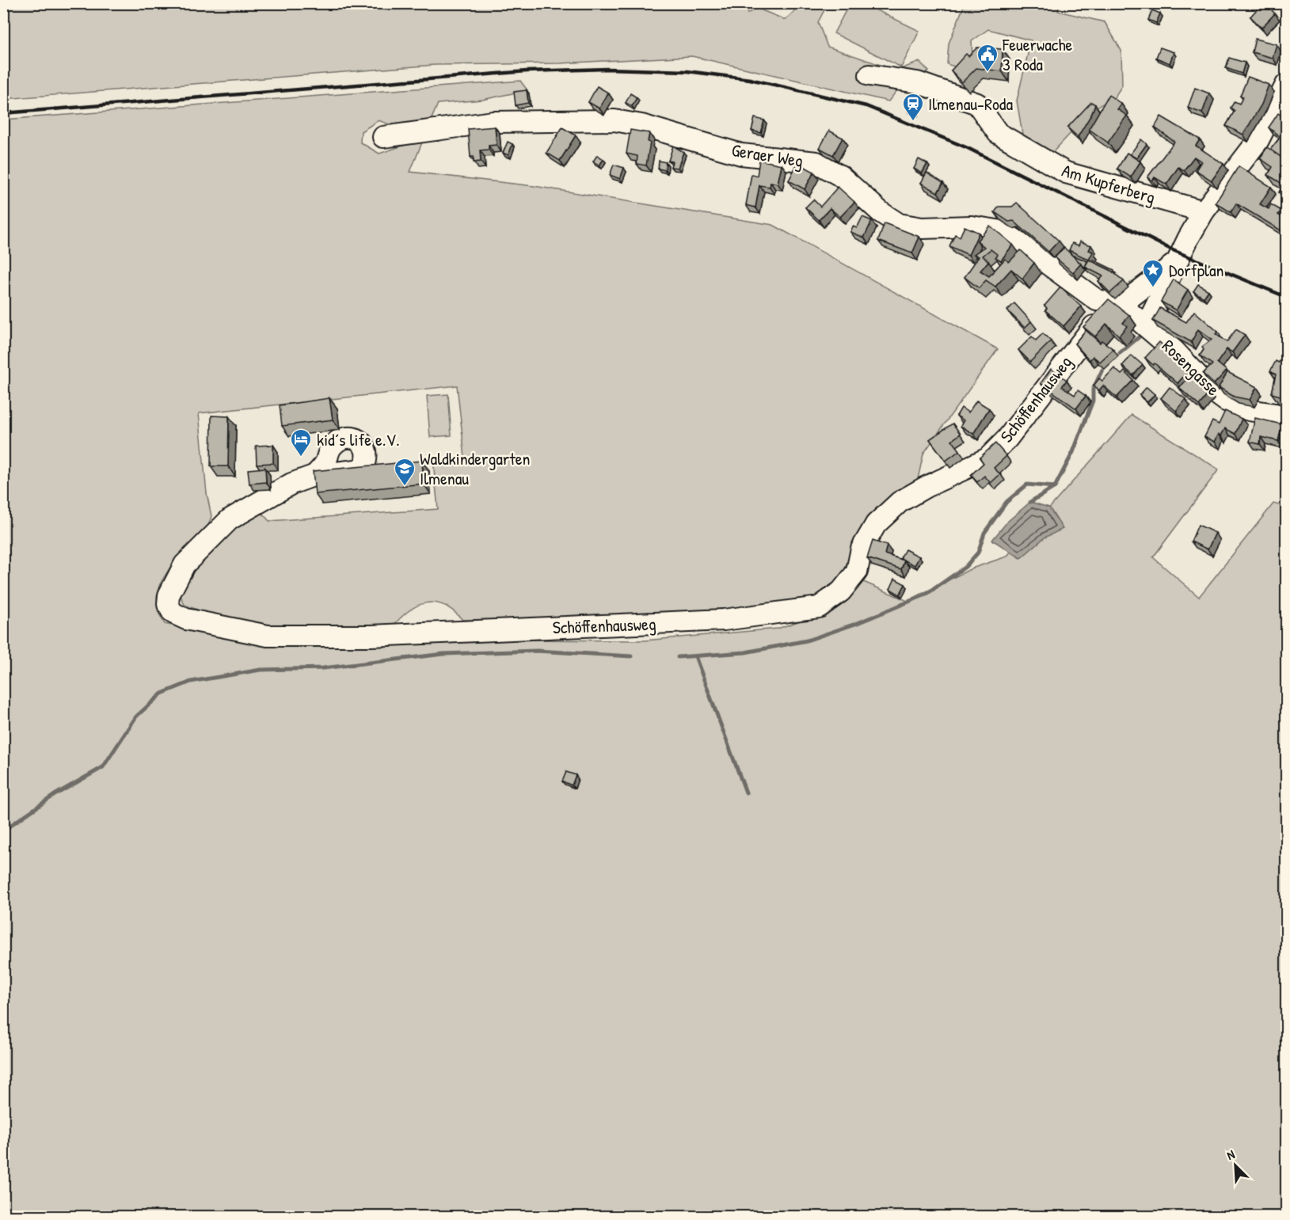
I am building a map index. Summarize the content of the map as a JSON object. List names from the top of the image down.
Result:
{
  "streets": {
    "street": [
      "Geraer Weg",
      "Am Kupferberg",
      "Rosengasse",
      "Schöffenhausweg"
    ]
  },
  "crossings": [
    ["Geraer Weg", "Schöffenhausweg"]
  ],
  "places": {
    "public building": ["Feuerwache 3 Roda"],
    "station": ["Ilmenau-Roda"],
    "place": ["Dorfplan"],
    "hotel": ["kid´s life e.V."],
    "school or university": ["Waldkindergarten Ilmenau"]
  },
  "north": "top left"
}
